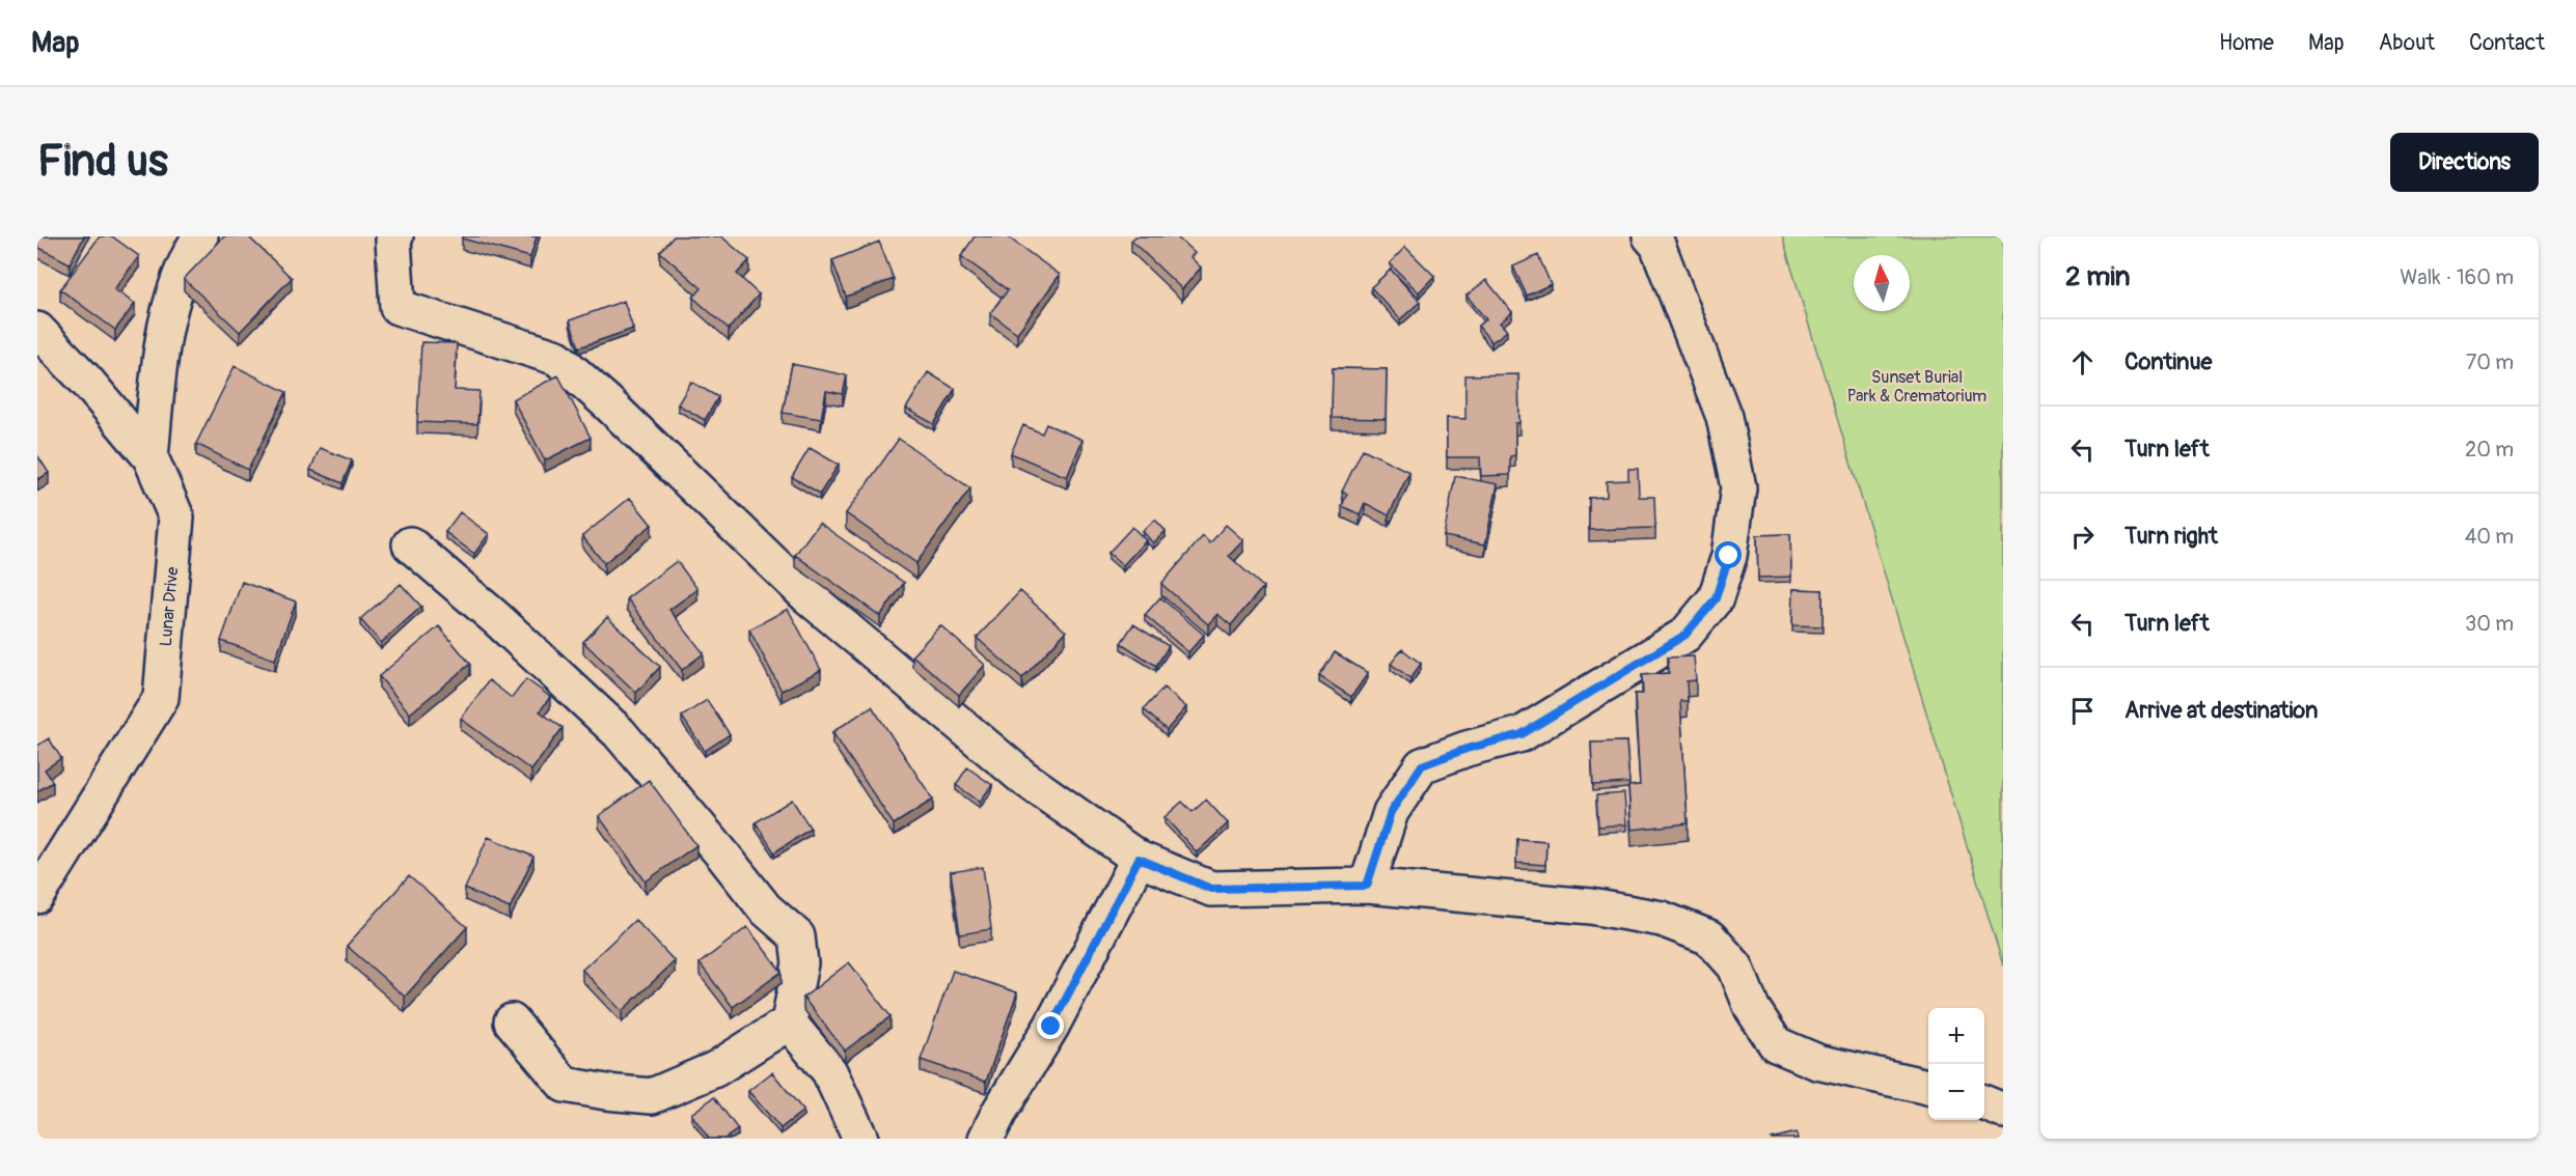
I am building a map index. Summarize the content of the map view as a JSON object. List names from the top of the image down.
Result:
{
  "streets": {
    "street": ["Lunar Drive"]
  },
  "parks": ["Sunset Burial Park & Crematorium"],
  "north": "top",
  "page": {
    "header": "Map",
    "nav": [
      "Home",
      "Map",
      "About",
      "Contact"
    ],
    "buttons": "Directions",
    "title": "Find us",
    "heading": ["2 min", "Walk · 160 m"],
    "list": [
      ["Continue", "70 m"],
      ["Turn left", "20 m"],
      ["Turn right", "40 m"],
      ["Turn left", "30 m"],
      "Arrive at destination"
    ],
    "map_buttons": ["+", "−"]
  }
}
